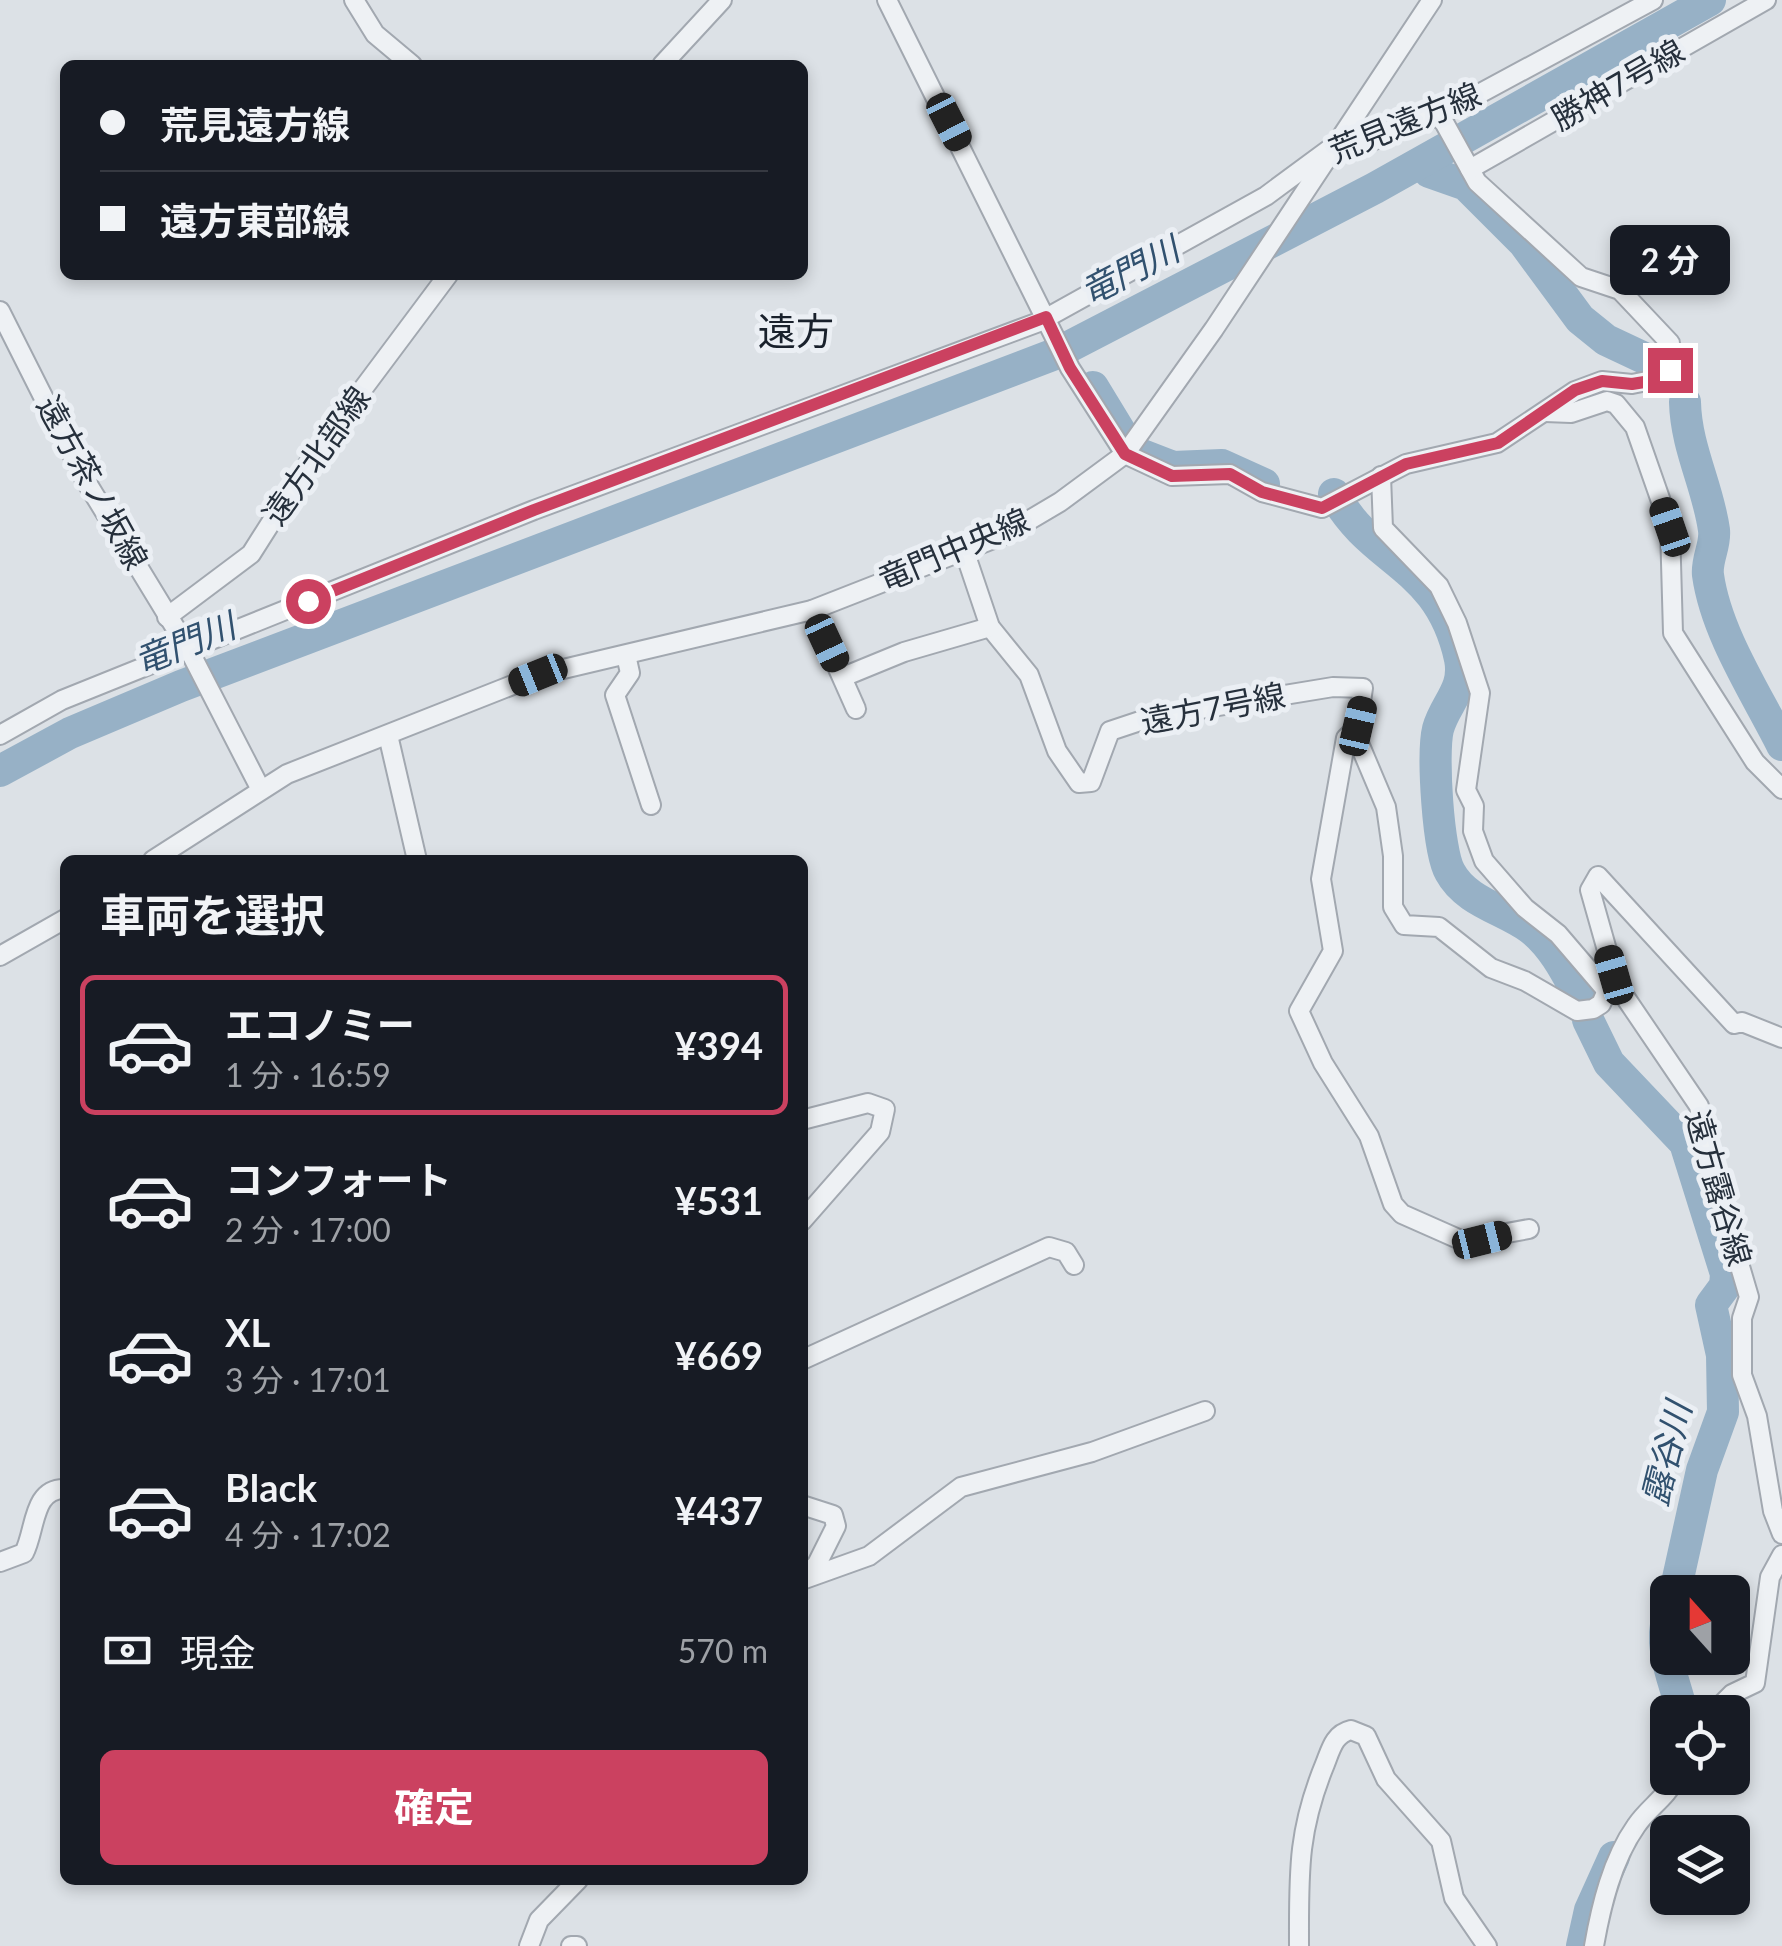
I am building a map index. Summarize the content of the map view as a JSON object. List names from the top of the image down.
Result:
{
  "streets": {
    "street": [
      "勝神7号線",
      "荒見遠方線",
      "遠方北部線",
      "遠方茶ノ坂線",
      "竜門中央線",
      "遠方7号線",
      "遠方露谷線"
    ]
  },
  "crossings": [
    ["荒見遠方線", "遠方茶ノ坂線"],
    ["荒見遠方線", "竜門中央線"],
    ["遠方北部線", "遠方茶ノ坂線"],
    ["遠方茶ノ坂線", "竜門中央線"],
    ["竜門中央線", "遠方7号線"]
  ],
  "districts": ["遠方"],
  "water": ["竜門川", "露谷川"],
  "north": "top",
  "page": {
    "banner": ["荒見遠方線", "遠方東部線"],
    "bubble": "2 分",
    "heading": "車両を選択",
    "list": [
      {
        "name": "エコノミー",
        "note": "1 分 · 16:59",
        "value": "¥394"
      },
      {
        "name": "コンフォート",
        "note": "2 分 · 17:00",
        "value": "¥531"
      },
      {
        "name": "XL",
        "note": "3 分 · 17:01",
        "value": "¥669"
      },
      {
        "name": "Black",
        "note": "4 分 · 17:02",
        "value": "¥437"
      }
    ],
    "pay": ["現金", "570 m"],
    "buttons": "確定"
  }
}
